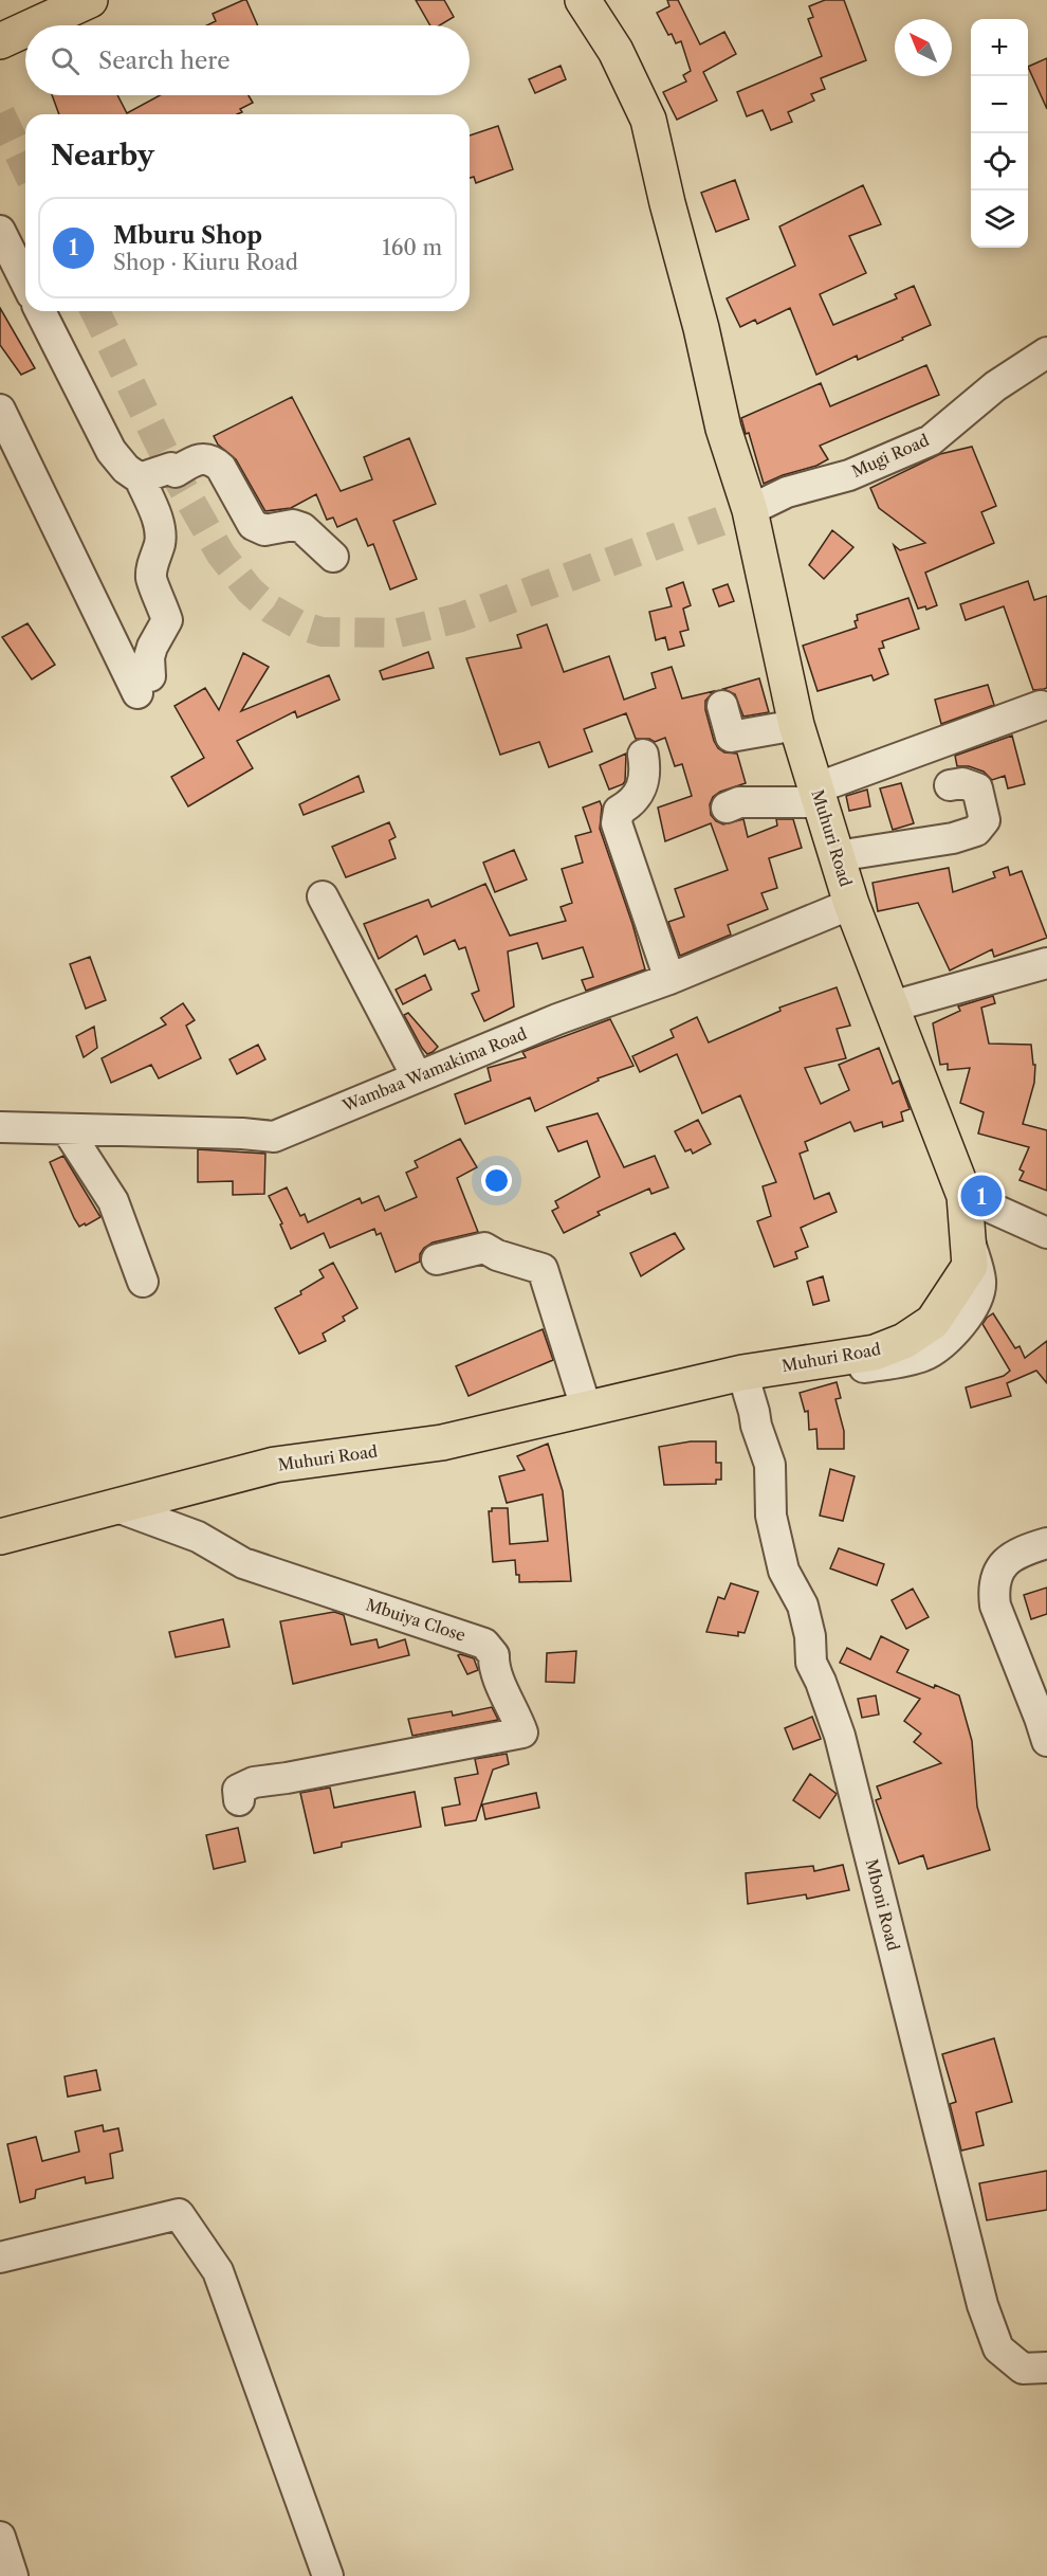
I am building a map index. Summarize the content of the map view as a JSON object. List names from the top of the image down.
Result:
{
  "streets": {
    "main road": ["Muhuri Road"],
    "street": [
      "Mugi Road",
      "Wambaa Wamakima Road",
      "Mbuiya Close",
      "Mboni Road"
    ]
  },
  "crossings": [
    ["Mugi Road", "Muhuri Road"],
    ["Muhuri Road", "Wambaa Wamakima Road"],
    ["Muhuri Road", "Mbuiya Close"],
    ["Muhuri Road", "Mboni Road"]
  ],
  "north": "top left",
  "page": {
    "map_buttons": ["+", "−"],
    "search": "Search here",
    "heading": "Nearby",
    "list": [
      {
        "mark": "1",
        "name": "Mburu Shop",
        "note": "Shop · Kiuru Road",
        "value": "160 m"
      }
    ],
    "pins": "1"
  }
}
